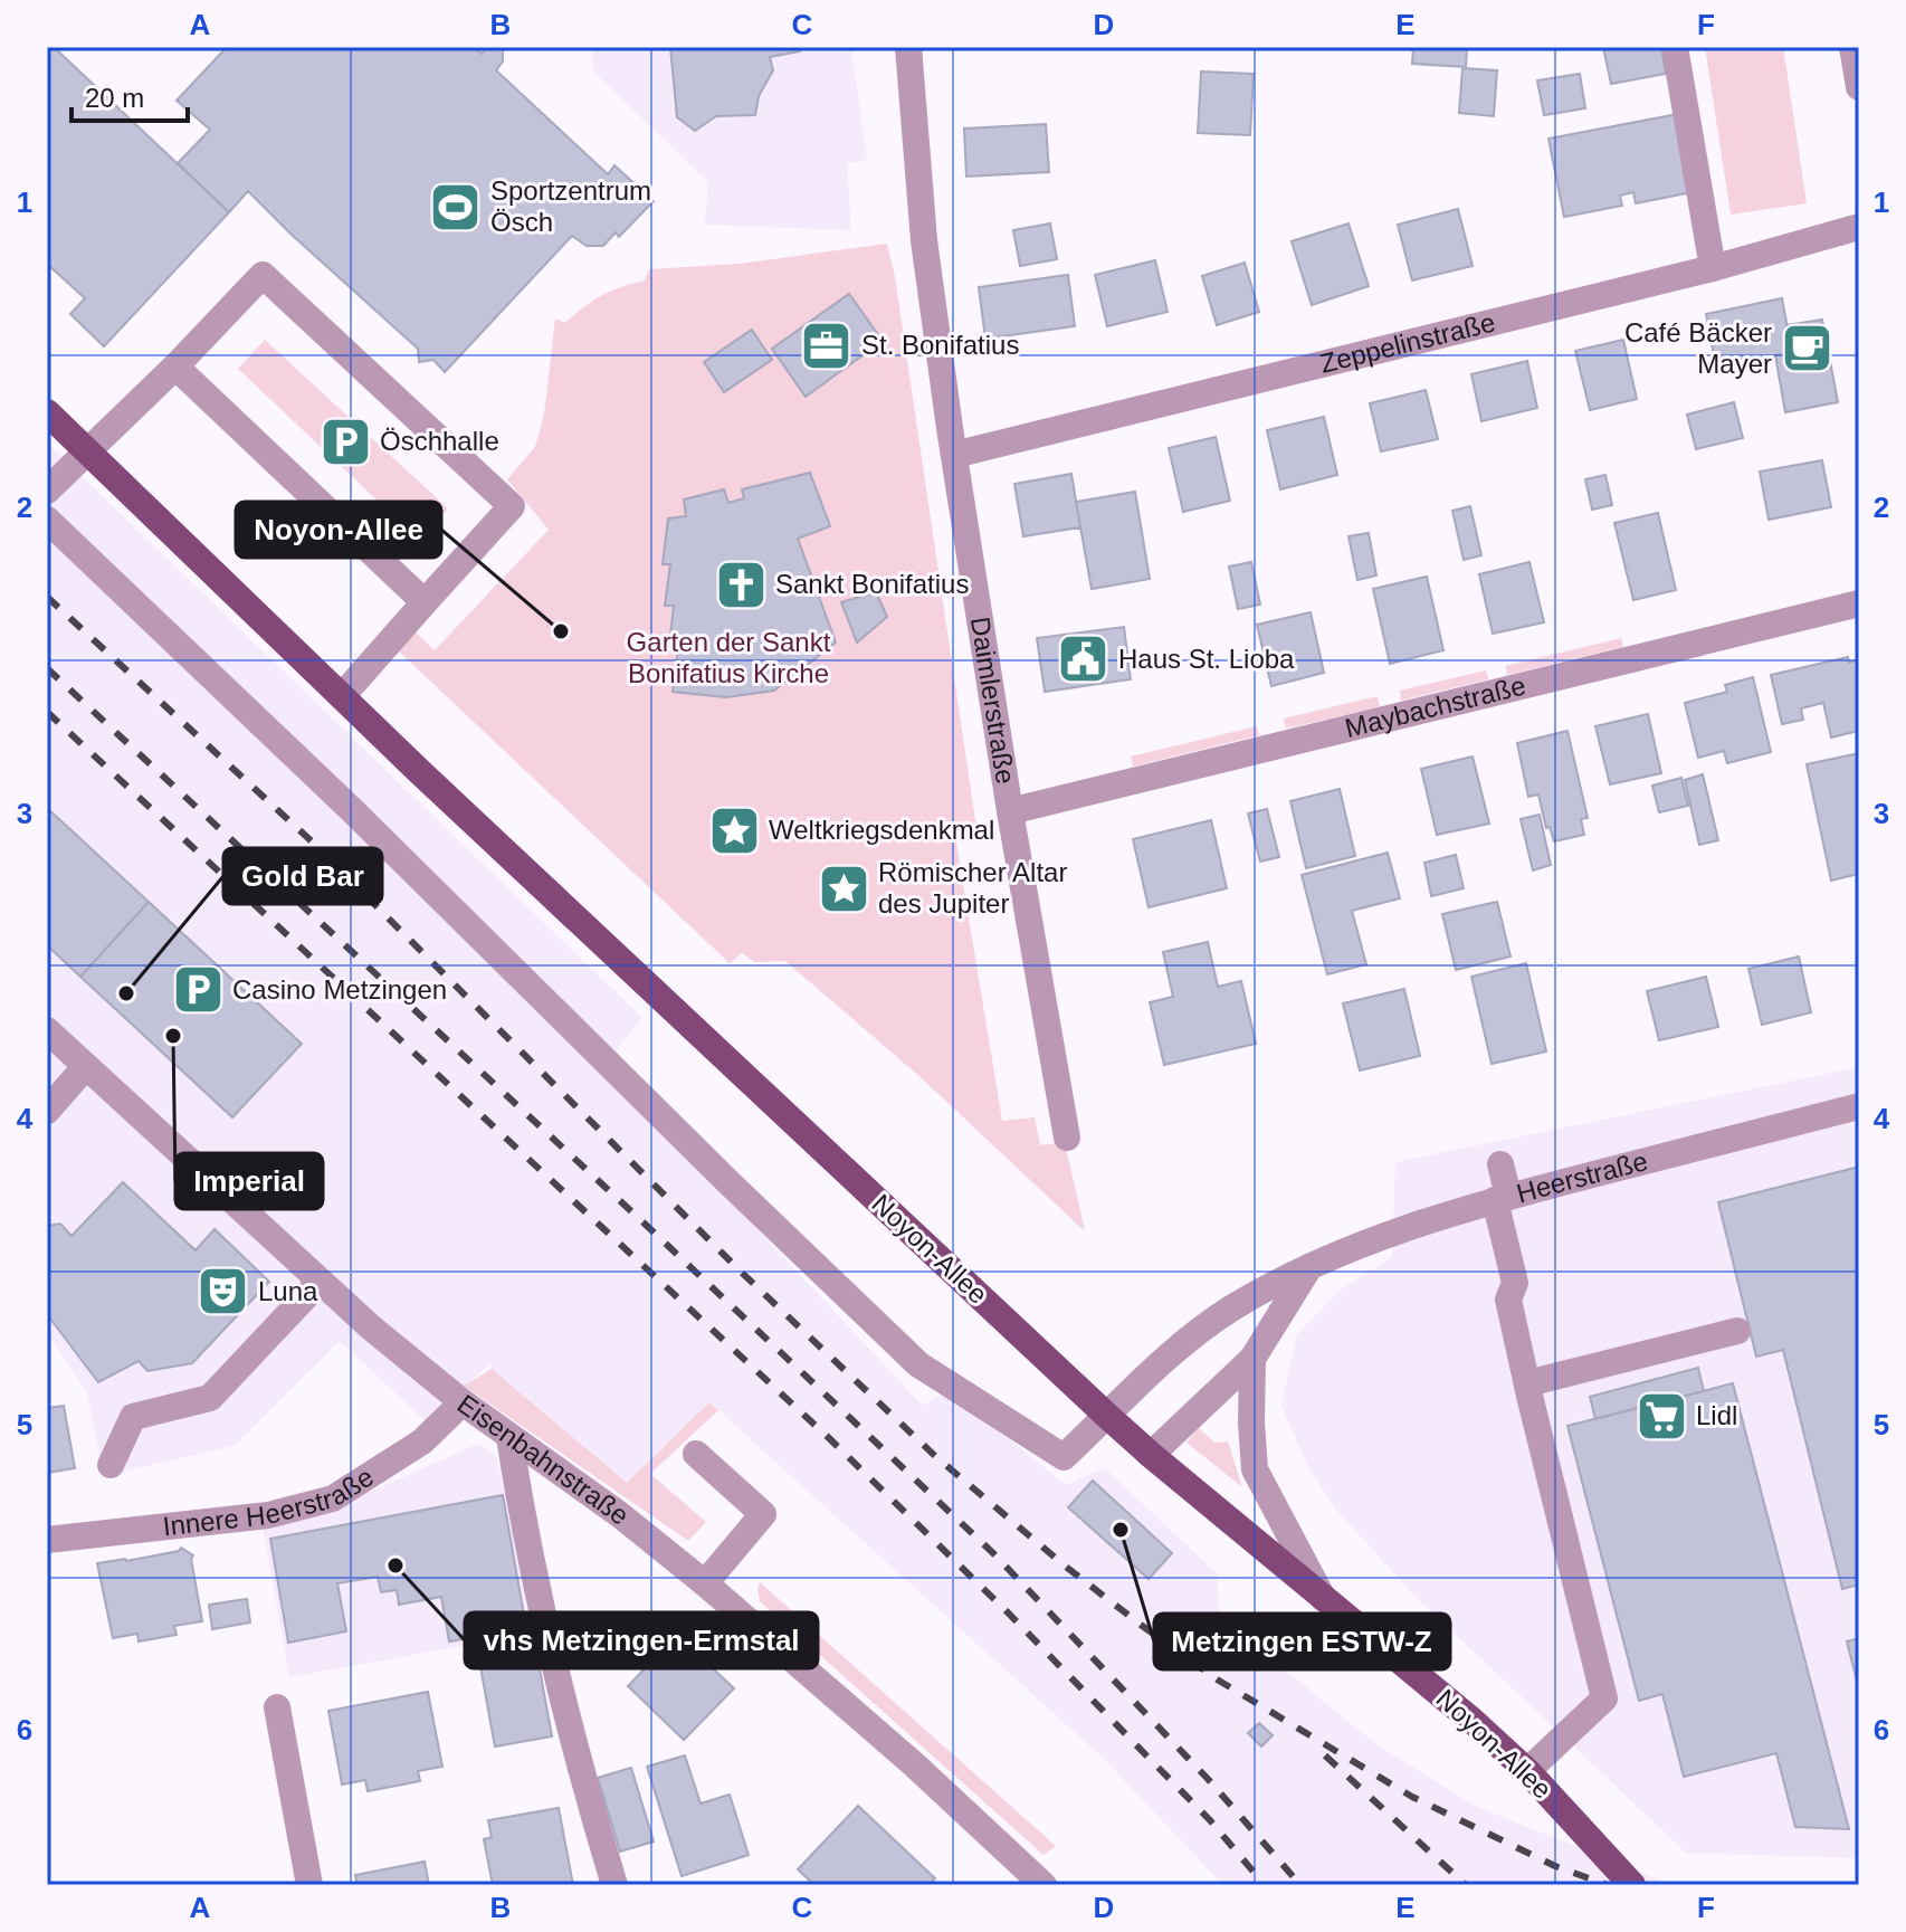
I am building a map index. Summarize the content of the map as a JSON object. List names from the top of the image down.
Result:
{
  "streets": {
    "main road": ["Noyon-Allee"],
    "street": [
      "Zeppelinstraße",
      "Daimlerstraße",
      "Maybachstraße",
      "Heerstraße",
      "Eisenbahnstraße",
      "Innere Heerstraße"
    ]
  },
  "crossings": [
    ["Zeppelinstraße", "Daimlerstraße"],
    ["Daimlerstraße", "Maybachstraße"],
    ["Heerstraße", "Noyon-Allee"],
    ["Eisenbahnstraße", "Innere Heerstraße"]
  ],
  "parks": ["Garten der Sankt Bonifatius Kirche"],
  "places": {
    "sports": ["Sportzentrum Ösch"],
    "office": ["St. Bonifatius"],
    "cafe": ["Café Bäcker Mayer"],
    "parking": ["Öschhalle", "Casino Metzingen"],
    "church": ["Sankt Bonifatius"],
    "other": [
      "Noyon-Allee",
      "Gold Bar",
      "Imperial",
      "Metzingen ESTW-Z",
      "vhs Metzingen-Ermstal"
    ],
    "public building": ["Haus St. Lioba"],
    "place": ["Weltkriegsdenkmal", "Römischer Altar des Jupiter"],
    "theatre": ["Luna"],
    "supermarket": ["Lidl"]
  },
  "scale_bar": "20 m",
  "grid": {
    "columns": [
      "A",
      "B",
      "C",
      "D",
      "E",
      "F"
    ],
    "rows": [
      "1",
      "2",
      "3",
      "4",
      "5",
      "6"
    ]
  }
}
